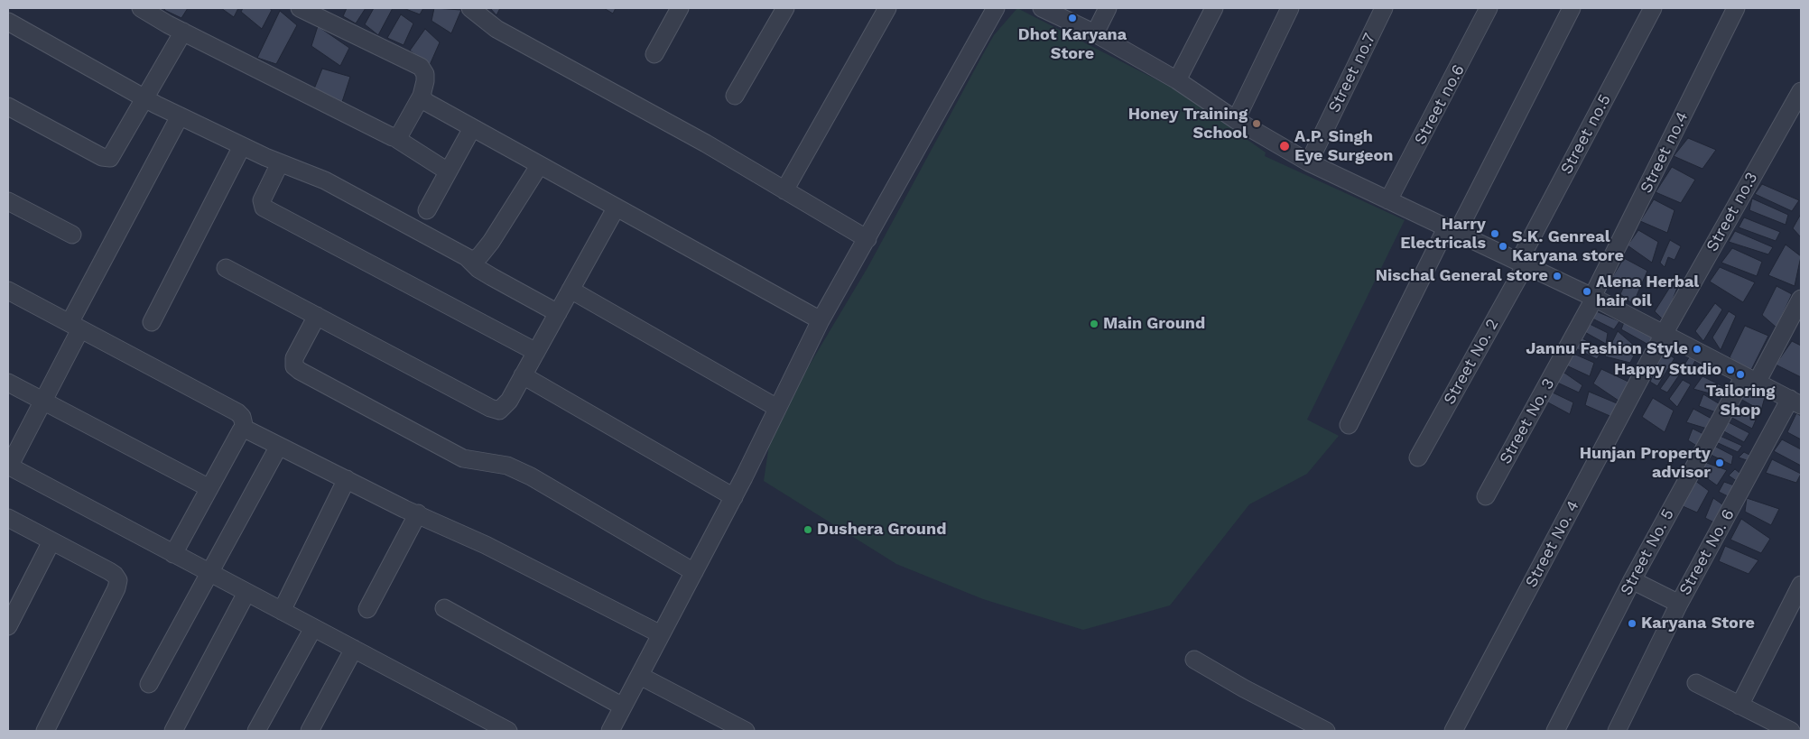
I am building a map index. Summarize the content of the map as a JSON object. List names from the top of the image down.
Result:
{
  "streets": {
    "street": [
      "Street no.7",
      "Street no.6",
      "Street no.5",
      "Street no.4",
      "Street no.3",
      "Street No. 2",
      "Street No. 3",
      "Street No. 4",
      "Street No. 5",
      "Street No. 6"
    ]
  },
  "crossings": [
    ["Street no.5", "Street No. 2"],
    ["Street no.4", "Street No. 3"],
    ["Street no.3", "Street No. 4"]
  ],
  "places": [
    "Dhot Karyana Store",
    "Honey Training School",
    "A.P. Singh Eye Surgeon",
    "Harry Electricals",
    "S.K. Genreal Karyana store",
    "Nischal General store",
    "Alena Herbal hair oil",
    "Main Ground",
    "Jannu Fashion Style",
    "Happy Studio",
    "Tailoring Shop",
    "Hunjan Property advisor",
    "Dushera Ground",
    "Karyana Store"
  ]
}
